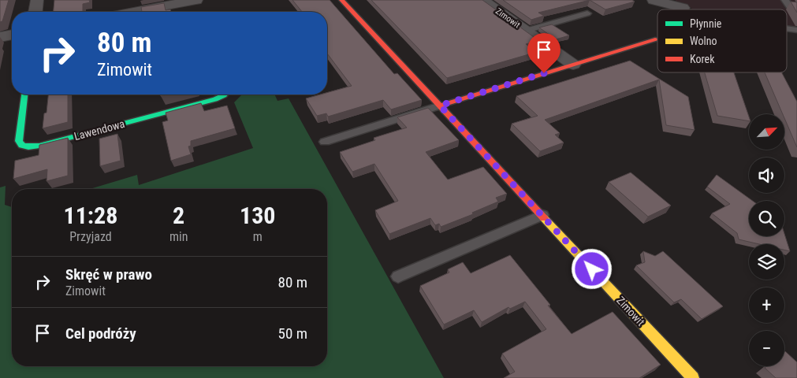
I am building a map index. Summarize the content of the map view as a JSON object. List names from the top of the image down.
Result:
{
  "streets": {
    "street": ["Zimowit", "Lawendowa"]
  },
  "legend": ["Płynnie", "Wolno", "Korek"],
  "north": "top right",
  "page": {
    "turn": ["80 m", "Zimowit"],
    "map_buttons": ["+", "−"],
    "eta": [
      "11:28",
      "Przyjazd",
      "2",
      "min",
      "130",
      "m"
    ],
    "list": [
      {
        "name": "Skręć w prawo",
        "note": "Zimowit",
        "value": "80 m"
      },
      {
        "name": "Cel podróży",
        "value": "50 m"
      }
    ]
  }
}
